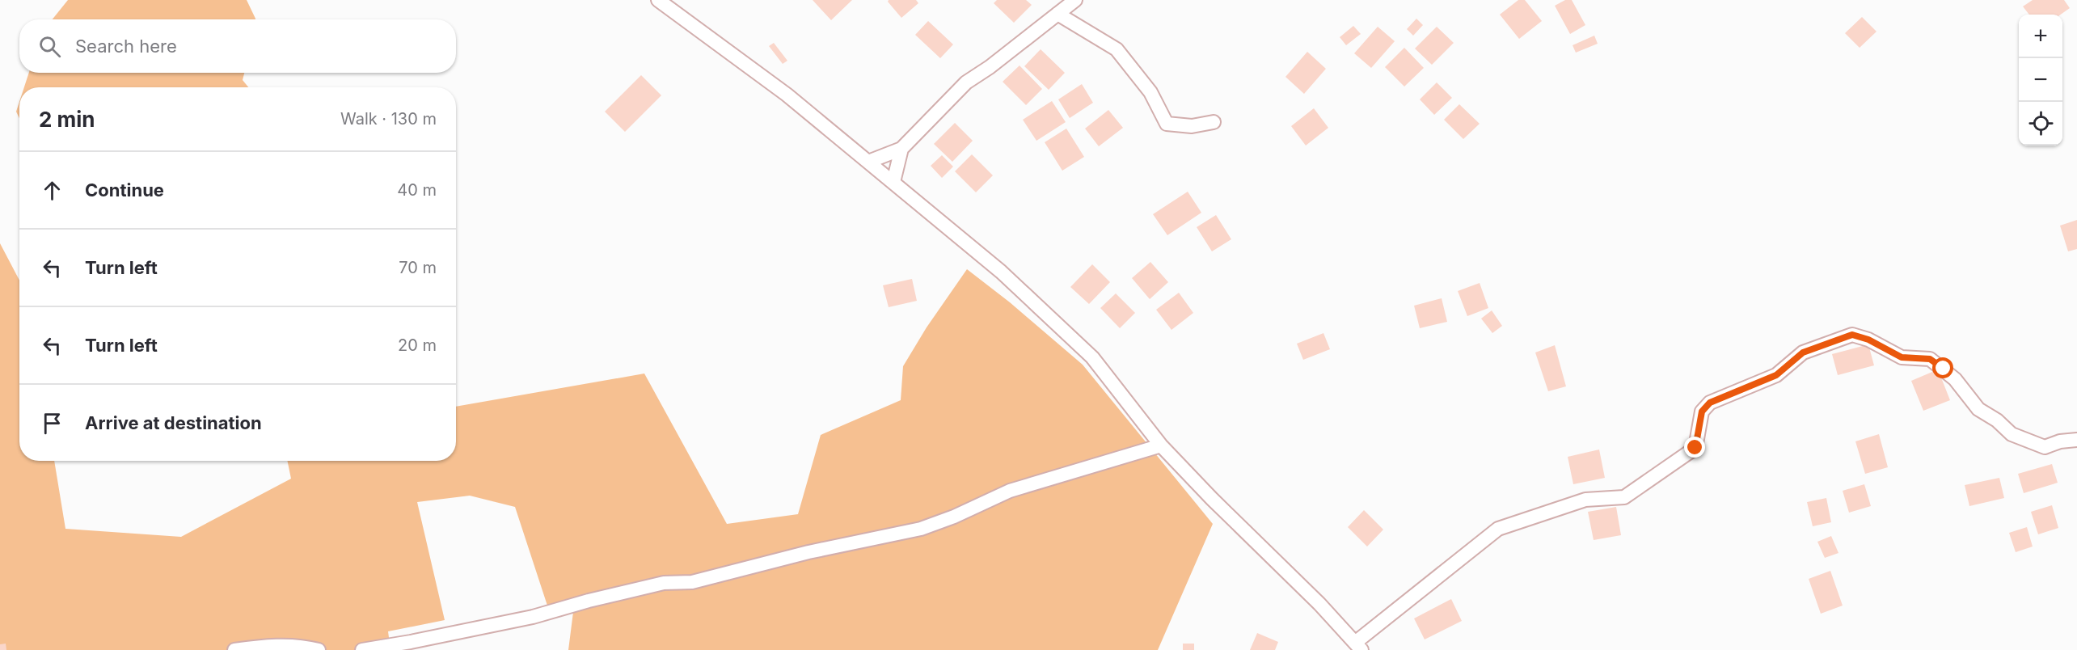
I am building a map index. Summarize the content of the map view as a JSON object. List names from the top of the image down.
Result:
{
  "page": {
    "map_buttons": ["+", "−"],
    "search": "Search here",
    "heading": ["2 min", "Walk · 130 m"],
    "list": [
      ["Continue", "40 m"],
      ["Turn left", "70 m"],
      ["Turn left", "20 m"],
      "Arrive at destination"
    ]
  }
}
